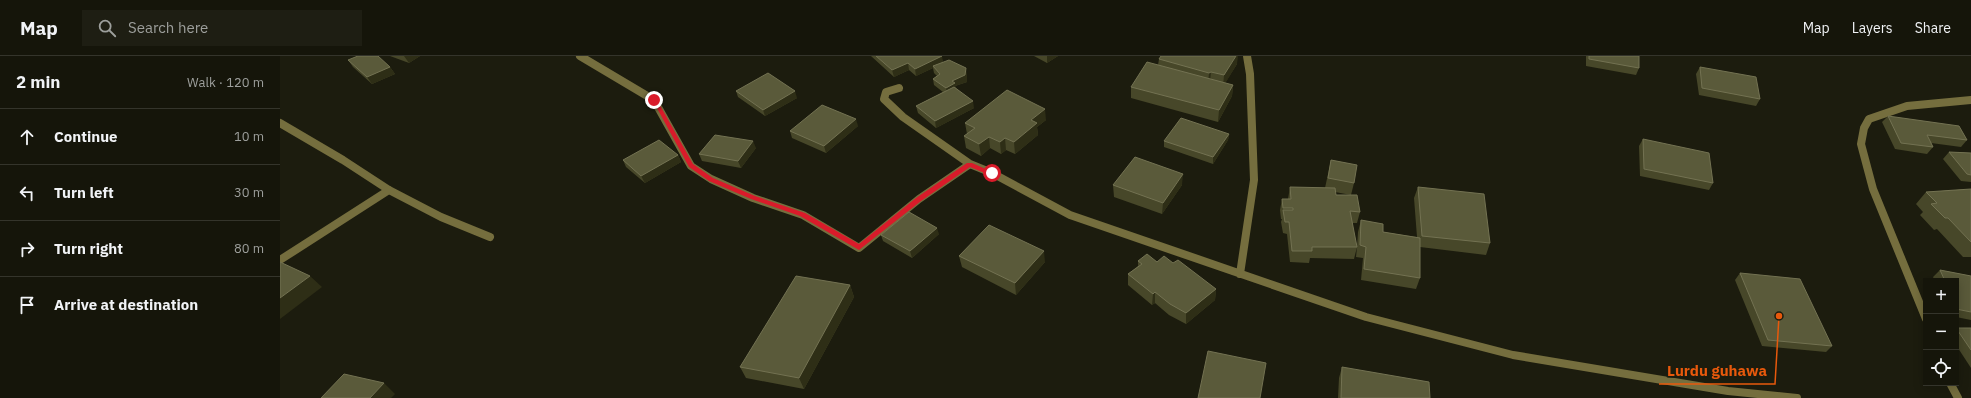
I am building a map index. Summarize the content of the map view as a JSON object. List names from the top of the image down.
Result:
{
  "places": ["Lurdu guhawa"],
  "page": {
    "header": "Map",
    "search": "Search here",
    "nav": ["Map", "Layers", "Share"],
    "heading": ["2 min", "Walk · 120 m"],
    "list": [
      ["Continue", "10 m"],
      ["Turn left", "30 m"],
      ["Turn right", "80 m"],
      "Arrive at destination"
    ],
    "map_buttons": ["+", "−"]
  }
}
